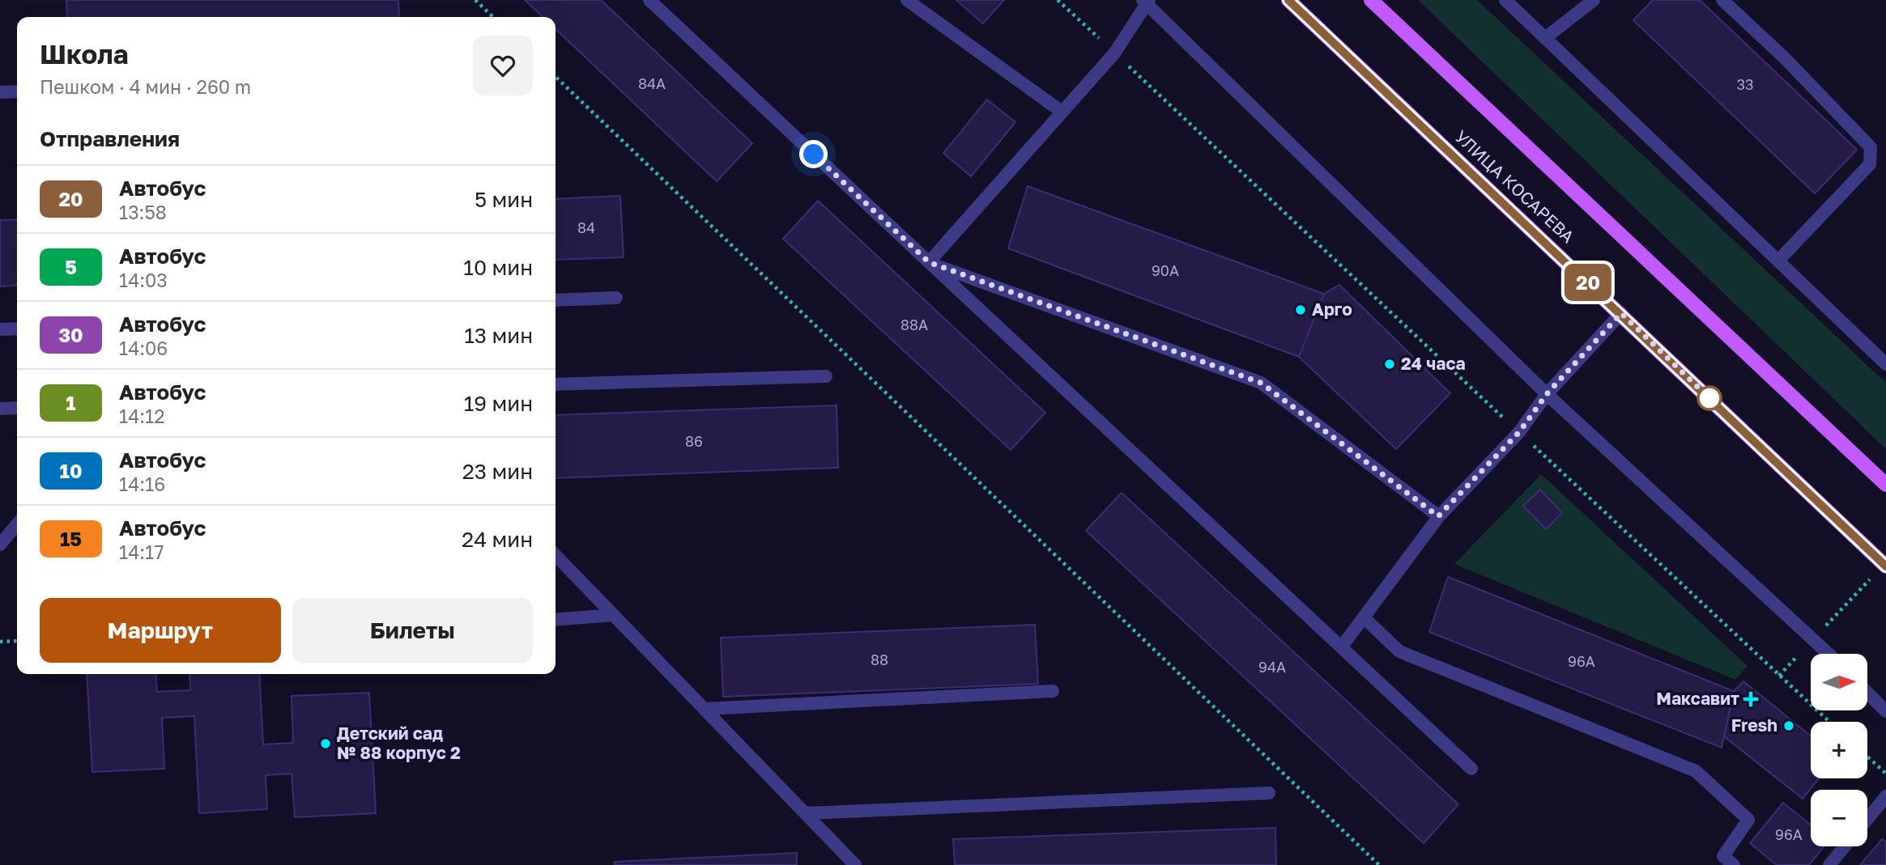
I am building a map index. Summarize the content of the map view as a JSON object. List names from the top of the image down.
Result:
{
  "streets": {
    "main road": ["УЛИЦА КОСАРЕВА"]
  },
  "places": {
    "other": [
      "Арго",
      "24 часа",
      "Fresh",
      "Детский сад № 88 корпус 2"
    ],
    "health": ["Максавит"]
  },
  "lines": ["bus line 20"],
  "house_numbers": [
    "84А",
    "33",
    "84",
    "90А",
    "88А",
    "86",
    "88",
    "96А",
    "94А",
    "96А"
  ],
  "north": "right",
  "page": {
    "on_map": "20",
    "heading": [
      ["Школа", "Пешком · 4 мин · 260 m"],
      "Отправления"
    ],
    "list": [
      {
        "mark": "20",
        "name": "Автобус",
        "note": "13:58",
        "value": "5 мин"
      },
      {
        "mark": "5",
        "name": "Автобус",
        "note": "14:03",
        "value": "10 мин"
      },
      {
        "mark": "30",
        "name": "Автобус",
        "note": "14:06",
        "value": "13 мин"
      },
      {
        "mark": "1",
        "name": "Автобус",
        "note": "14:12",
        "value": "19 мин"
      },
      {
        "mark": "10",
        "name": "Автобус",
        "note": "14:16",
        "value": "23 мин"
      },
      {
        "mark": "15",
        "name": "Автобус",
        "note": "14:17",
        "value": "24 мин"
      }
    ],
    "buttons": ["Маршрут", "Билеты"],
    "map_buttons": ["+", "−"]
  }
}
